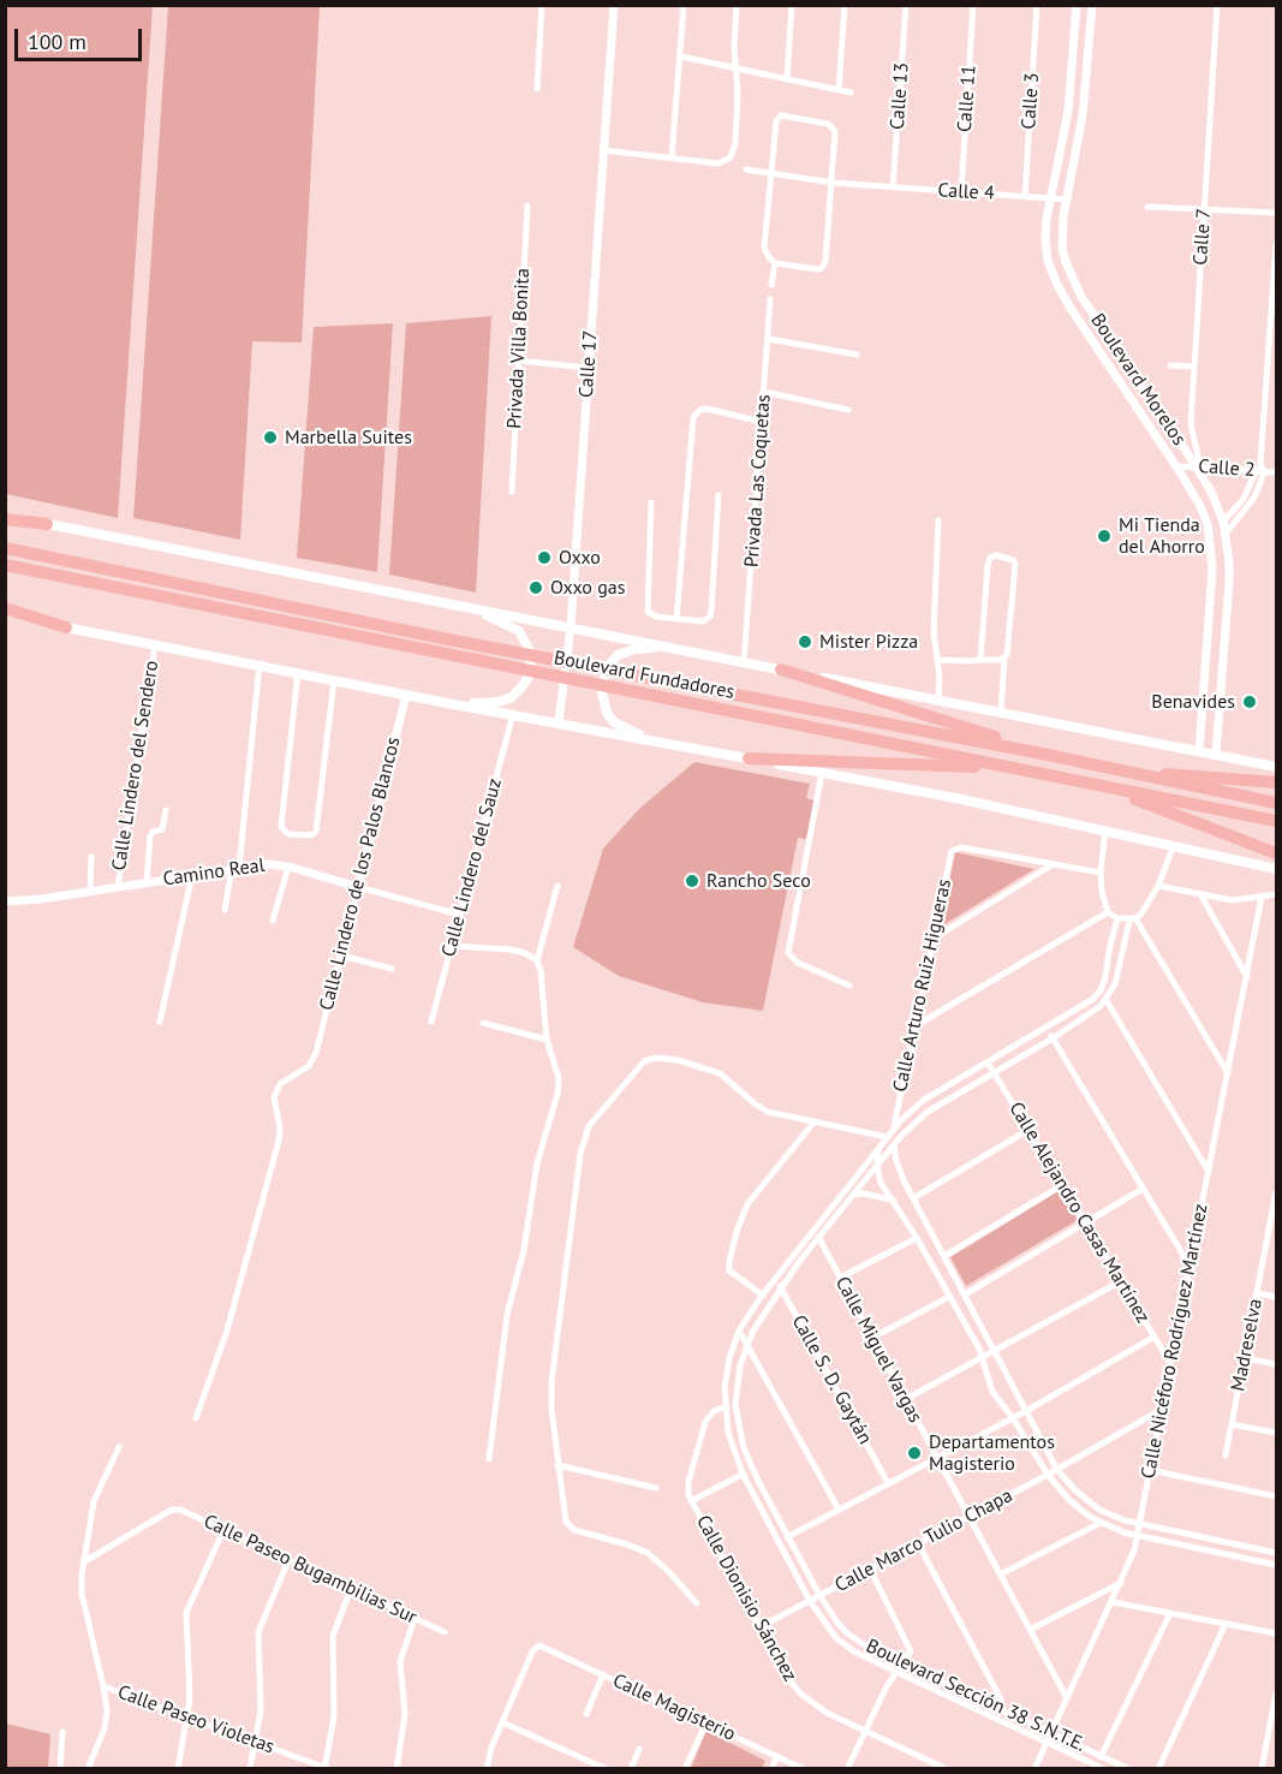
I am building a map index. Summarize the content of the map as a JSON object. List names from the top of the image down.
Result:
{
  "streets": {
    "highway": ["Boulevard Fundadores"],
    "street": [
      "Calle 13",
      "Calle 11",
      "Calle 3",
      "Calle 4",
      "Calle 7",
      "Privada Villa Bonita",
      "Calle 17",
      "Boulevard Morelos",
      "Calle 2",
      "Privada Las Coquetas",
      "Calle Lindero del Sendero",
      "Calle Lindero del Sauz",
      "Camino Real",
      "Calle Lindero de los Palos Blancos",
      "Calle Arturo Ruiz Higueras",
      "Calle Alejandro Casas Martínez",
      "Calle Nicéforo Rodríguez Martínez",
      "Madreselva",
      "Calle Miguel Vargas",
      "Calle S. D. Gaytán",
      "Calle Marco Tulio Chapa",
      "Calle Paseo Bugambilias Sur",
      "Calle Dionisio Sánchez",
      "Boulevard Sección 38 S.N.T.E.",
      "Calle Magisterio",
      "Calle Paseo Violetas"
    ]
  },
  "crossings": [
    ["Calle 13", "Calle 4"],
    ["Calle 11", "Calle 4"],
    ["Calle 3", "Calle 4"],
    ["Calle 4", "Boulevard Morelos"],
    ["Calle 7", "Boulevard Morelos"],
    ["Calle 7", "Calle 2"],
    ["Boulevard Morelos", "Calle 2"],
    ["Calle Lindero del Sendero", "Camino Real"],
    ["Calle Lindero del Sauz", "Camino Real"],
    ["Camino Real", "Calle Lindero de los Palos Blancos"],
    ["Calle Arturo Ruiz Higueras", "Boulevard Sección 38 S.N.T.E."],
    ["Calle Alejandro Casas Martínez", "Calle Nicéforo Rodríguez Martínez"],
    ["Calle Alejandro Casas Martínez", "Boulevard Sección 38 S.N.T.E."],
    ["Calle Nicéforo Rodríguez Martínez", "Calle Miguel Vargas"],
    ["Calle Nicéforo Rodríguez Martínez", "Calle Marco Tulio Chapa"],
    ["Calle Nicéforo Rodríguez Martínez", "Boulevard Sección 38 S.N.T.E."],
    ["Calle Miguel Vargas", "Calle Marco Tulio Chapa"],
    ["Calle Miguel Vargas", "Boulevard Sección 38 S.N.T.E."],
    ["Calle S. D. Gaytán", "Boulevard Sección 38 S.N.T.E."],
    ["Calle Marco Tulio Chapa", "Calle Dionisio Sánchez"],
    ["Calle Marco Tulio Chapa", "Boulevard Sección 38 S.N.T.E."],
    ["Calle Dionisio Sánchez", "Boulevard Sección 38 S.N.T.E."]
  ],
  "places": [
    "Marbella Suites",
    "Mi Tienda del Ahorro",
    "Oxxo",
    "Oxxo gas",
    "Mister Pizza",
    "Benavides",
    "Rancho Seco",
    "Departamentos Magisterio"
  ],
  "scale_bar": "100 m"
}
